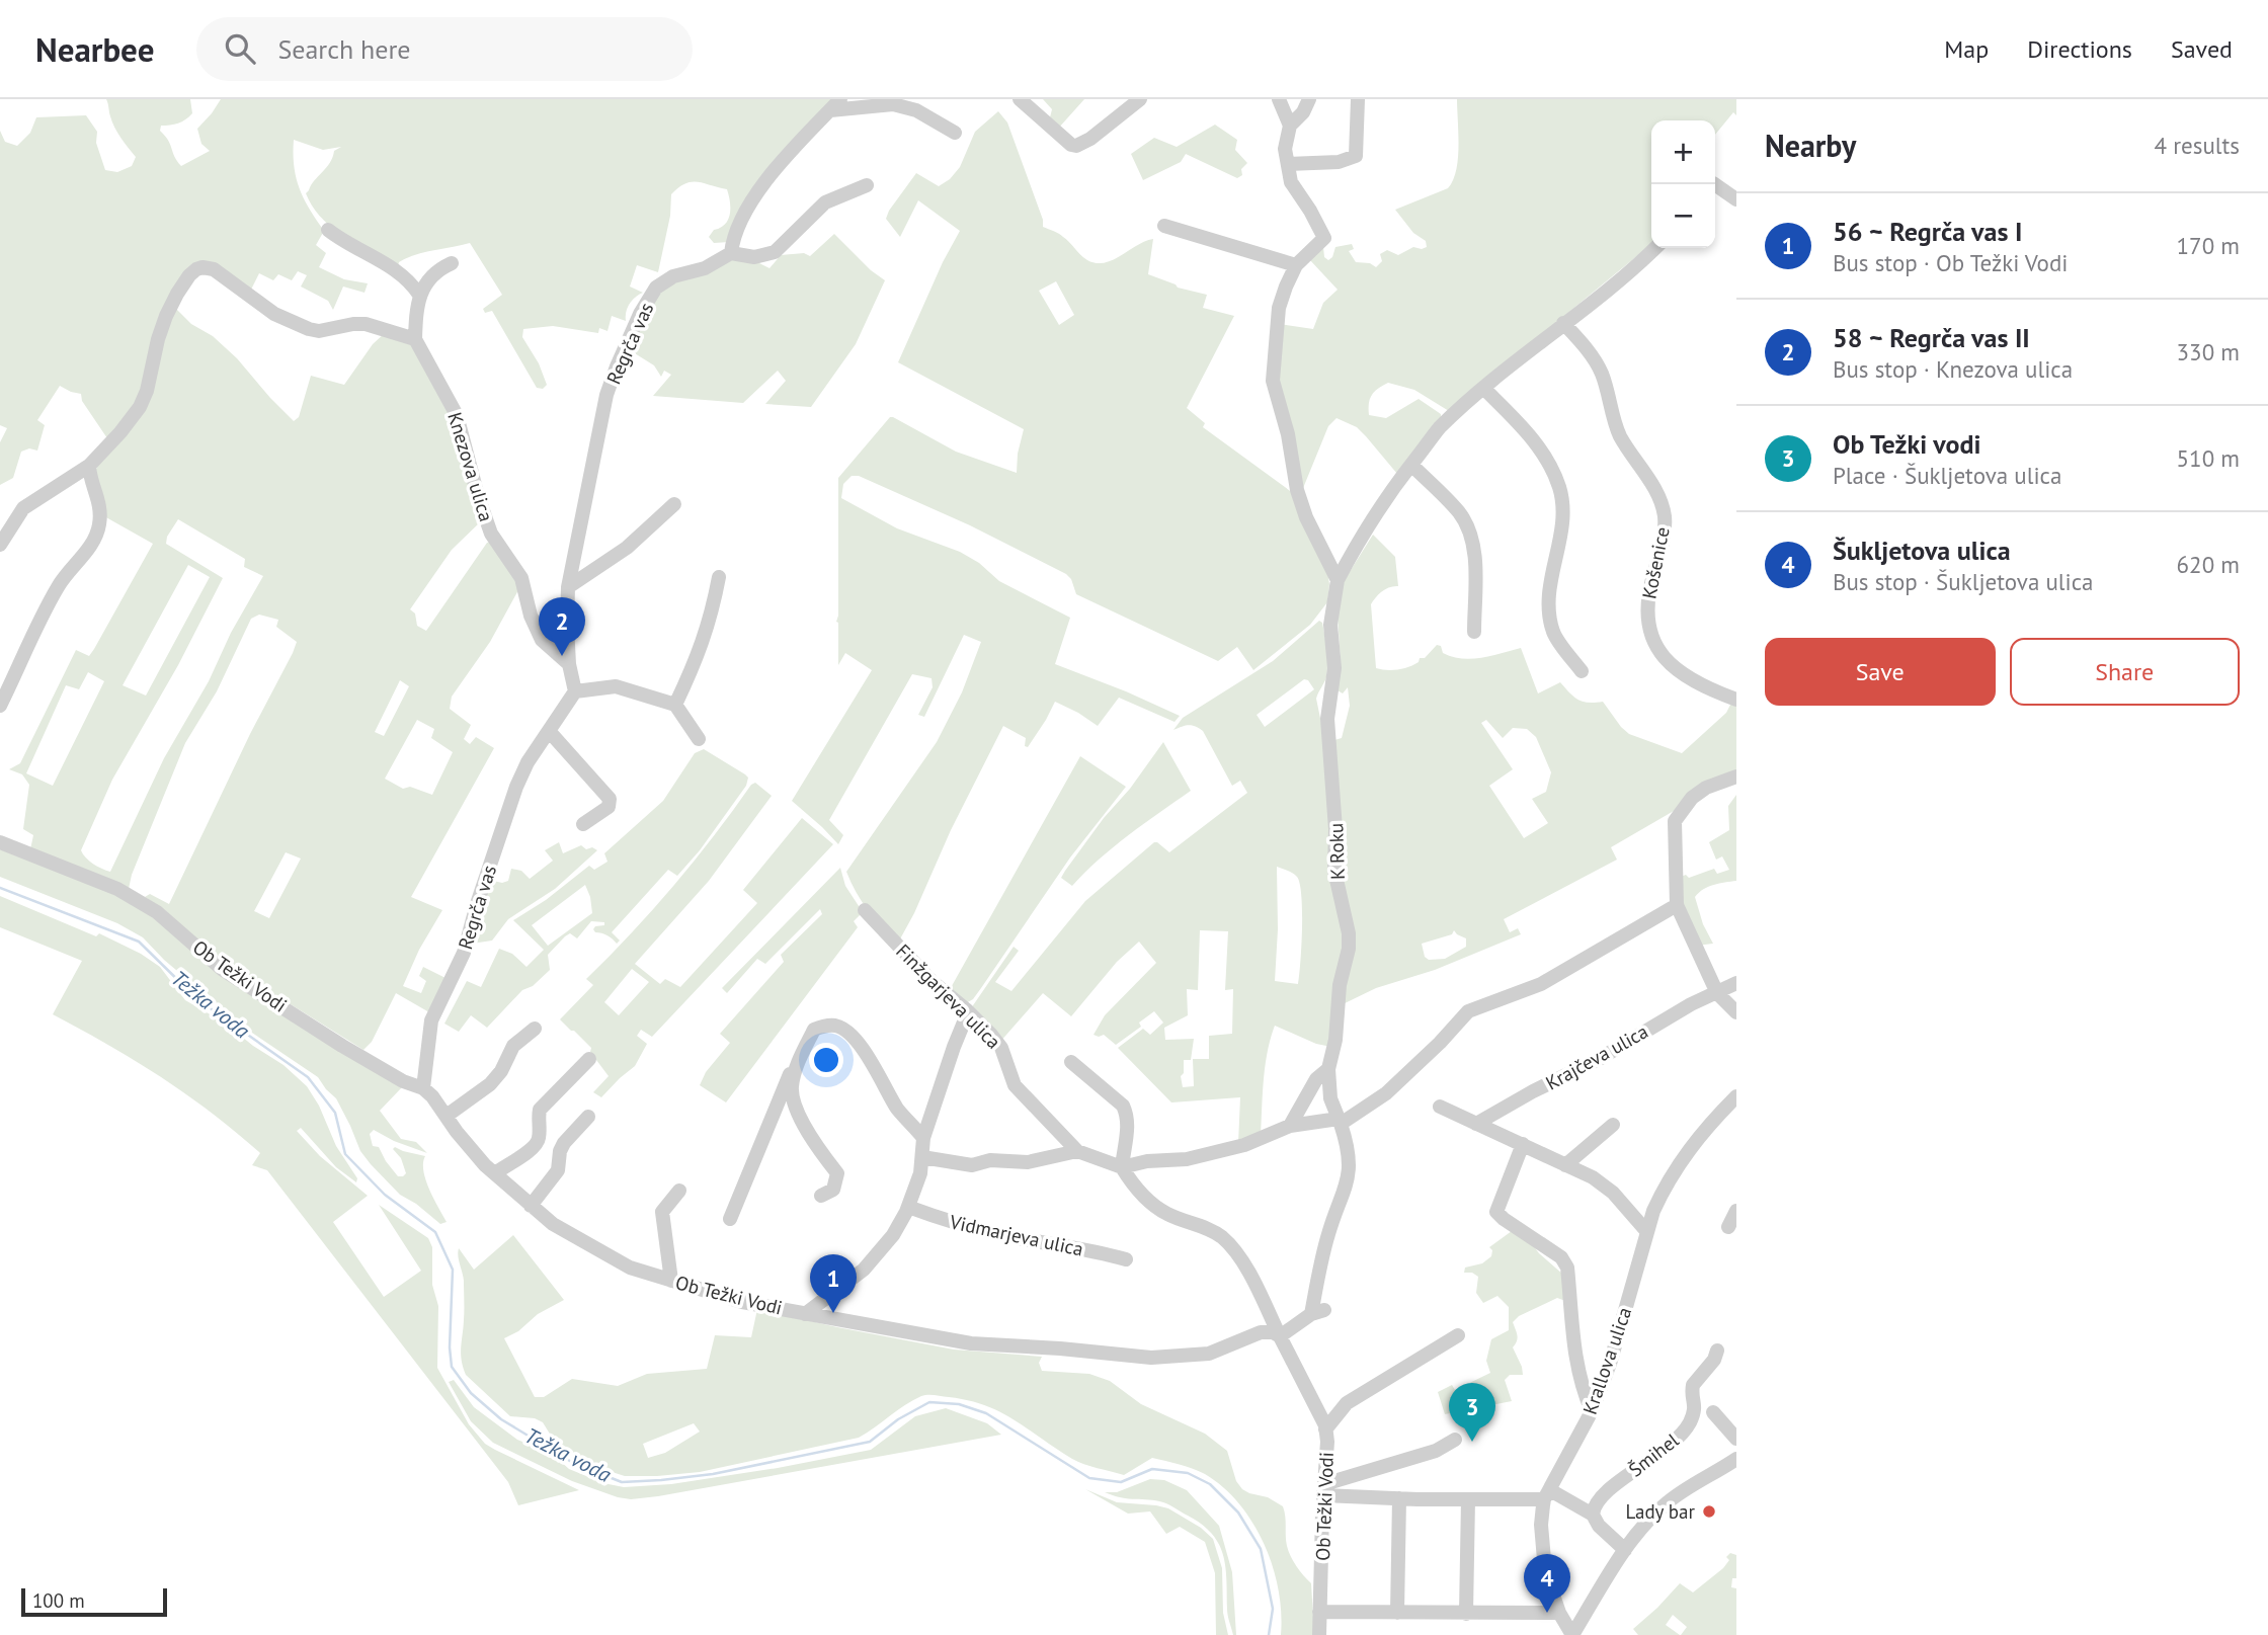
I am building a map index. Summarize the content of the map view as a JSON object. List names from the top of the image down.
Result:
{
  "streets": {
    "street": [
      "Regrča vas",
      "Knezova ulica",
      "Košenice",
      "K Roku",
      "Ob Težki Vodi",
      "Finžgarjeva ulica",
      "Krajčeva ulica",
      "Vidmarjeva ulica",
      "Krallova ulica",
      "Šmihel"
    ]
  },
  "crossings": [
    ["Regrča vas", "Knezova ulica"],
    ["Regrča vas", "Ob Težki Vodi"],
    ["Košenice", "K Roku"],
    ["K Roku", "Ob Težki Vodi"]
  ],
  "water": ["Težka voda"],
  "places": ["Lady bar"],
  "scale_bar": "100 m",
  "page": {
    "header": "Nearbee",
    "search": "Search here",
    "nav": ["Map", "Directions", "Saved"],
    "heading": ["Nearby", "4 results"],
    "map_buttons": ["+", "−"],
    "list": [
      {
        "mark": "1",
        "name": "56 ~ Regrča vas I",
        "note": "Bus stop · Ob Težki Vodi",
        "value": "170 m"
      },
      {
        "mark": "2",
        "name": "58 ~ Regrča vas II",
        "note": "Bus stop · Knezova ulica",
        "value": "330 m"
      },
      {
        "mark": "3",
        "name": "Ob Težki vodi",
        "note": "Place · Šukljetova ulica",
        "value": "510 m"
      },
      {
        "mark": "4",
        "name": "Šukljetova ulica",
        "note": "Bus stop · Šukljetova ulica",
        "value": "620 m"
      }
    ],
    "pins": [
      "2",
      "1",
      "3",
      "4"
    ],
    "buttons": ["Save", "Share"],
    "scale": "100 m"
  }
}
